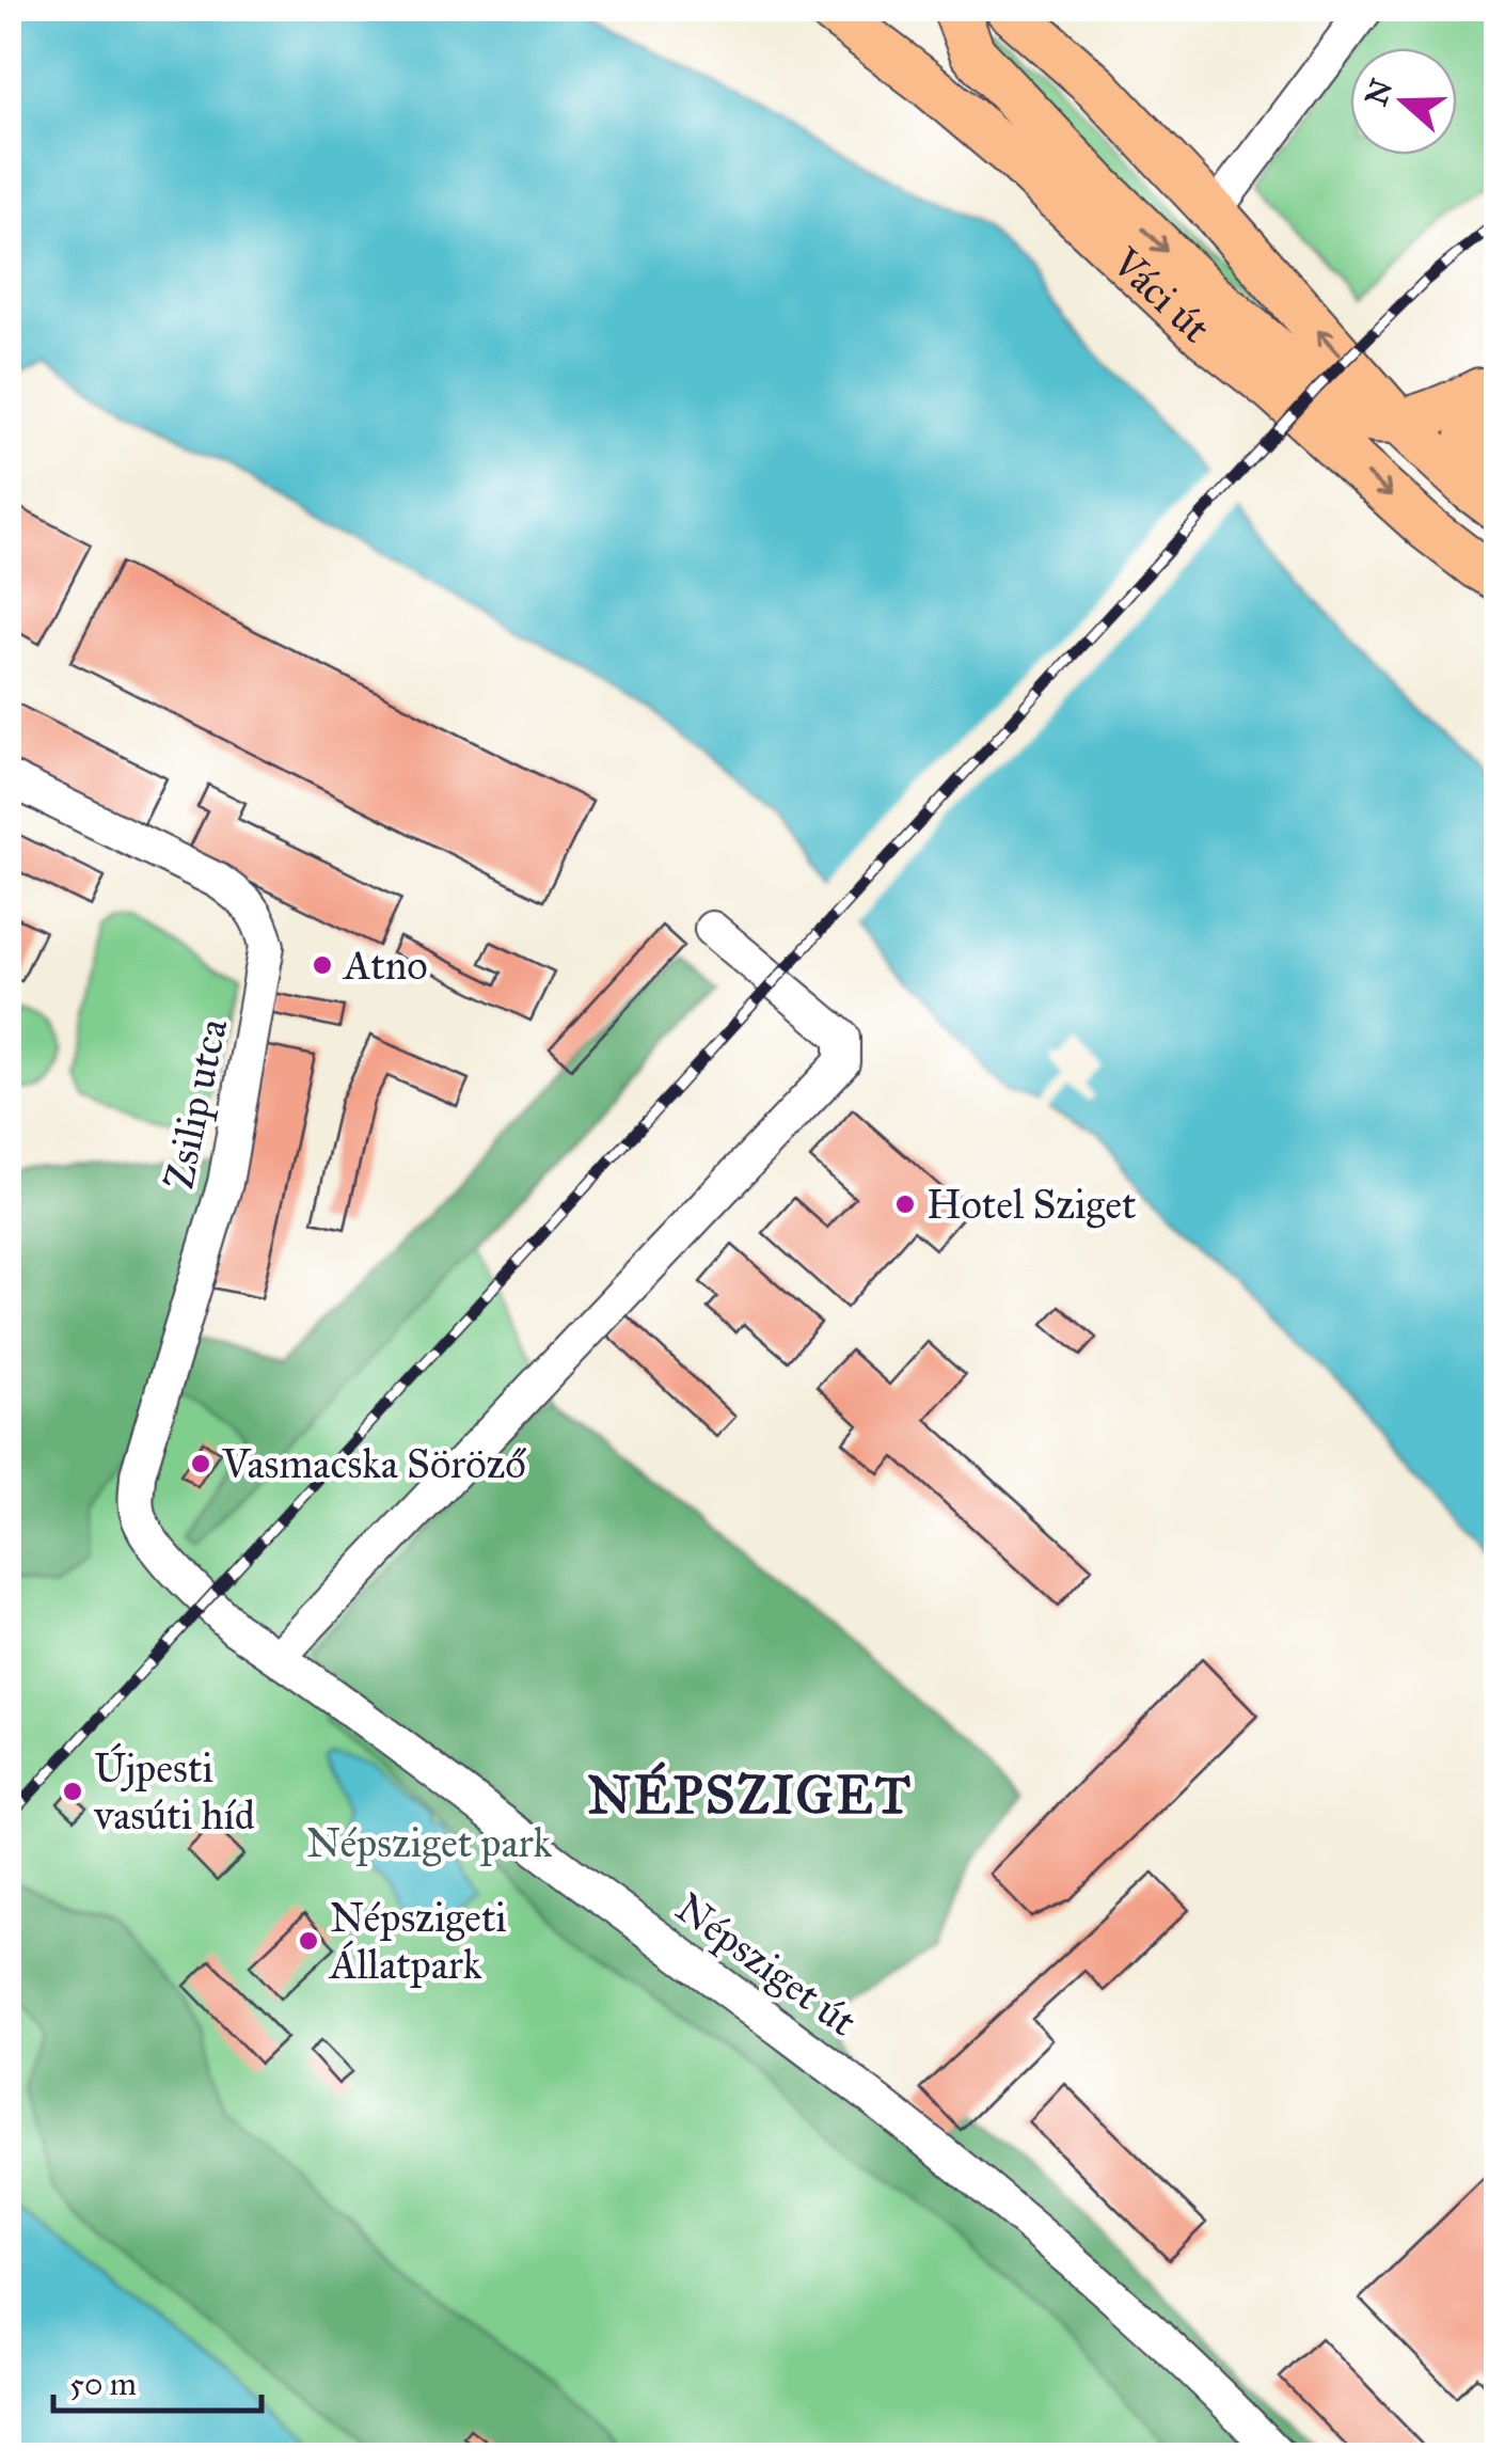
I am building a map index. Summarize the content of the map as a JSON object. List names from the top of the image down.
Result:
{
  "streets": {
    "main road": ["Váci út"],
    "street": ["Zsilip utca", "Népsziget út"]
  },
  "crossings": [
    ["Zsilip utca", "Népsziget út"]
  ],
  "districts": ["NÉPSZIGET"],
  "parks": ["Népsziget park"],
  "places": [
    "Atno",
    "Hotel Sziget",
    "Vasmacska Söröző",
    "Újpesti vasúti híd",
    "Népszigeti Állatpark"
  ],
  "scale_bar": "50 m",
  "north": "left"
}
